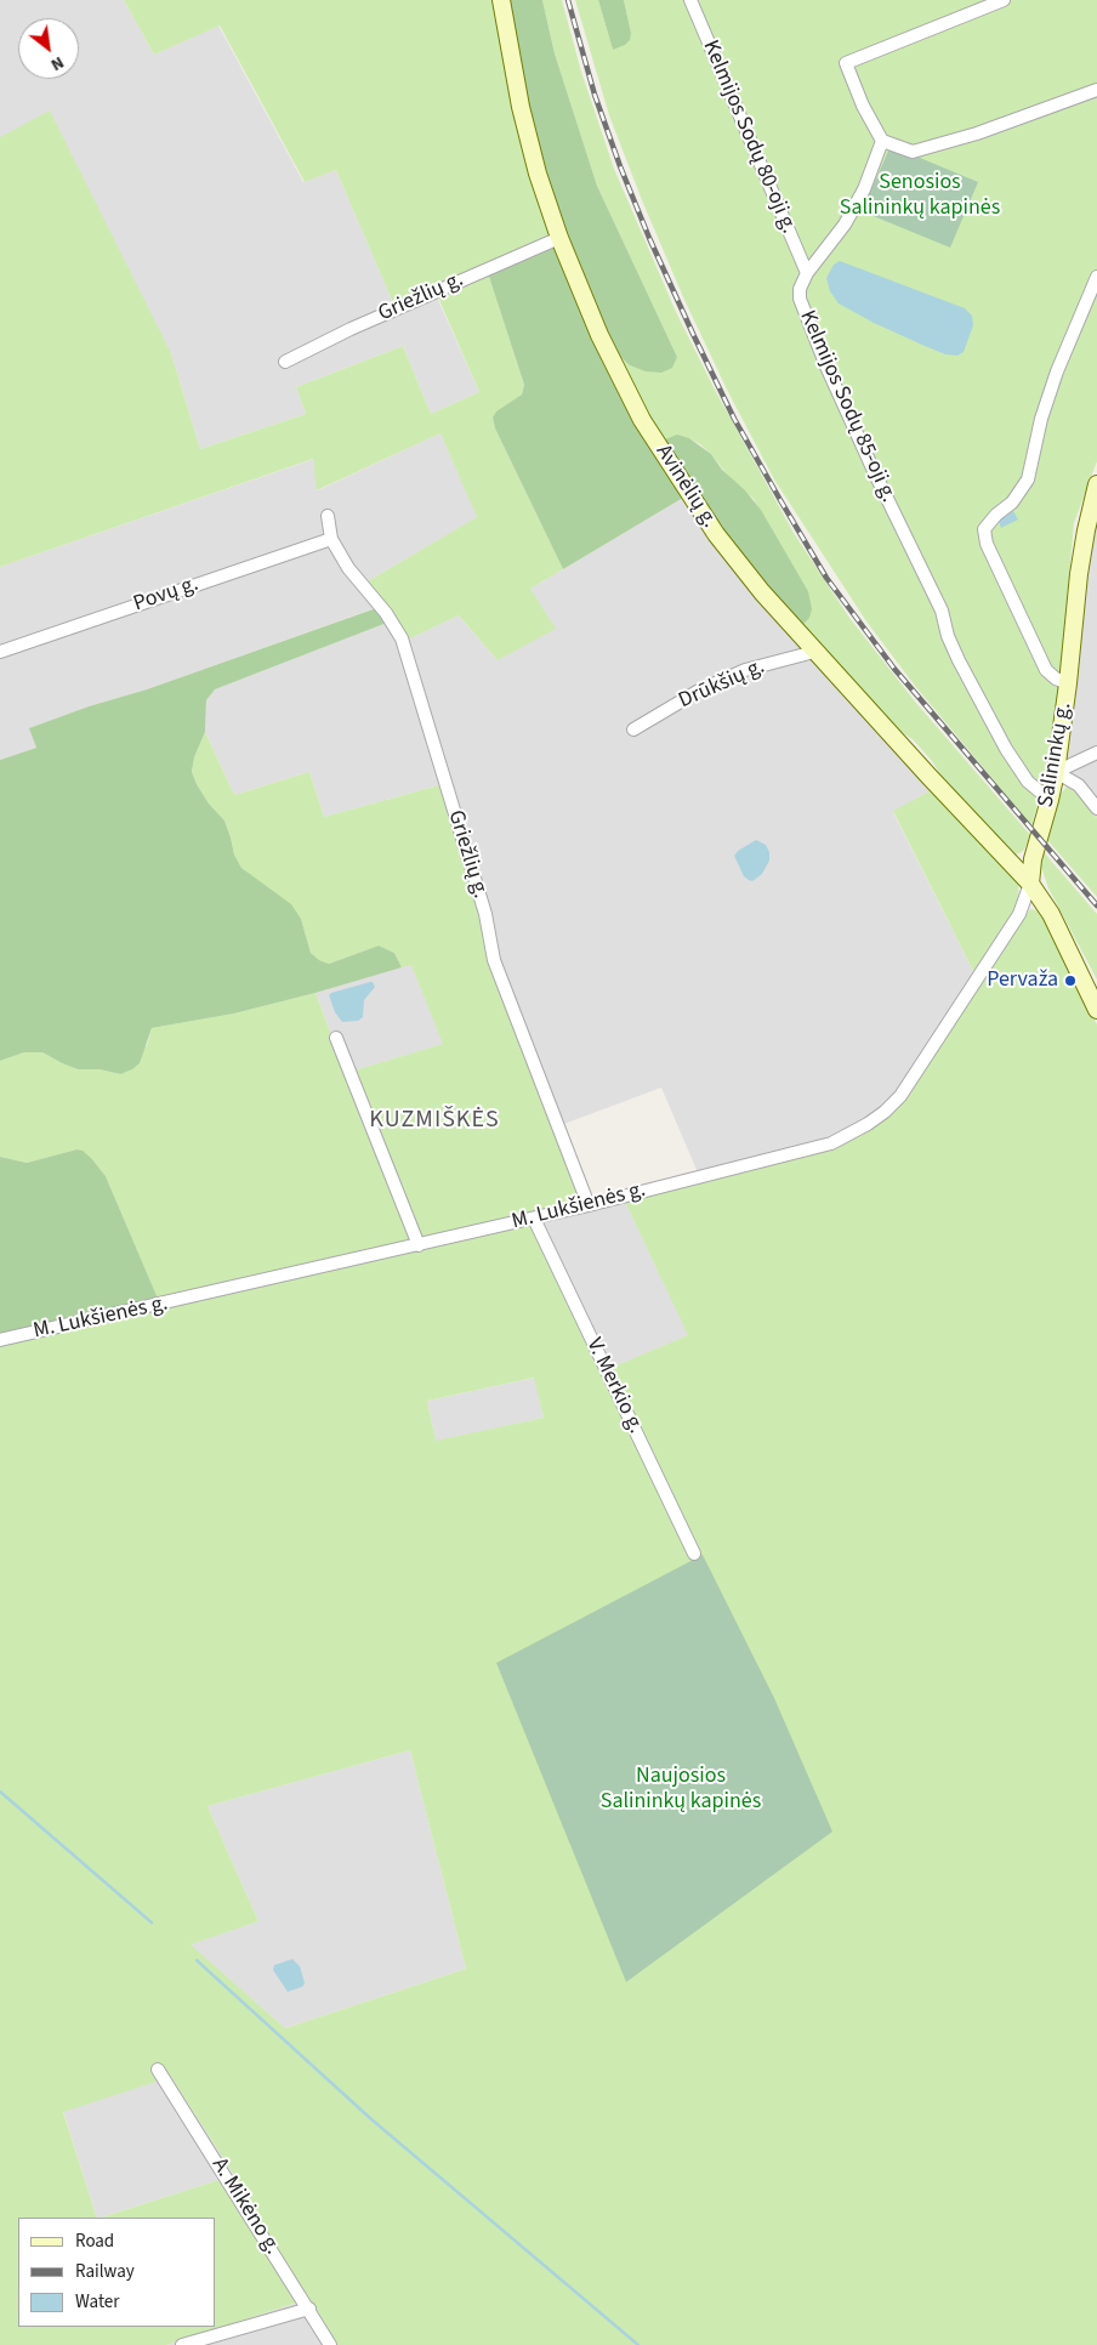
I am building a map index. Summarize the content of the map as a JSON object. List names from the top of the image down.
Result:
{
  "streets": {
    "main road": ["Avinėlių g.", "Salininkų g."],
    "street": [
      "Kelmijos Sodų 80-oji g.",
      "Griežlių g.",
      "Kelmijos Sodų 85-oji g.",
      "Povų g.",
      "Drūkšių g.",
      "M. Lukšienės g.",
      "V. Merkio g.",
      "A. Mikėno g."
    ]
  },
  "crossings": [
    ["Kelmijos Sodų 80-oji g.", "Kelmijos Sodų 85-oji g."],
    ["Griežlių g.", "Avinėlių g."],
    ["Griežlių g.", "Povų g."],
    ["Griežlių g.", "M. Lukšienės g."],
    ["Kelmijos Sodų 85-oji g.", "Salininkų g."],
    ["Avinėlių g.", "Drūkšių g."],
    ["Avinėlių g.", "Salininkų g."],
    ["Avinėlių g.", "M. Lukšienės g."],
    ["Salininkų g.", "M. Lukšienės g."],
    ["M. Lukšienės g.", "V. Merkio g."]
  ],
  "districts": ["KUZMIŠKĖS"],
  "parks": ["Senosios Salininkų kapinės", "Naujosios Salininkų kapinės"],
  "places": ["Pervaža"],
  "legend": ["Road", "Railway", "Water"],
  "north": "bottom right"
}
